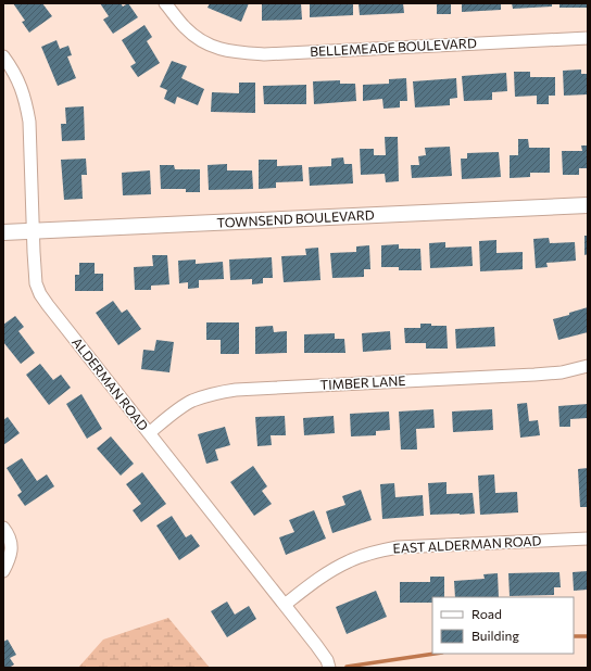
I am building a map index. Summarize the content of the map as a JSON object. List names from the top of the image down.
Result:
{
  "streets": {
    "street": [
      "BELLEMEADE BOULEVARD",
      "TOWNSEND BOULEVARD",
      "TIMBER LANE",
      "ALDERMAN ROAD",
      "EAST ALDERMAN ROAD"
    ]
  },
  "crossings": [
    ["TOWNSEND BOULEVARD", "ALDERMAN ROAD"],
    ["TIMBER LANE", "ALDERMAN ROAD"],
    ["ALDERMAN ROAD", "EAST ALDERMAN ROAD"]
  ],
  "legend": ["Road", "Building"]
}
